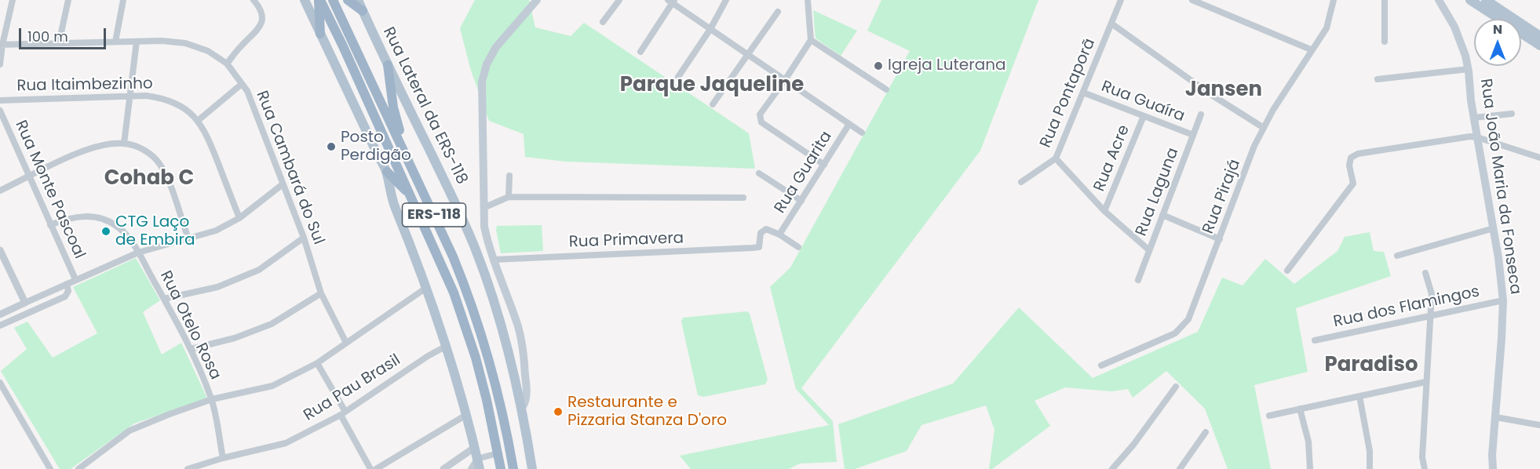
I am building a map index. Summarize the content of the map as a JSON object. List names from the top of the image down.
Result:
{
  "streets": {
    "highway": ["ERS-118"],
    "main road": ["Rua Lateral da ERS-118", "Rua João Maria da Fonseca"],
    "street": [
      "Rua Itaimbezinho",
      "Rua Pontaporã",
      "Rua Guaíra",
      "Rua Acre",
      "Rua Cambará do Sul",
      "Rua Guarita",
      "Rua Monte Pascoal",
      "Rua Laguna",
      "Rua Pirajá",
      "Rua Primavera",
      "Rua dos Flamingos",
      "Rua Otelo Rosa",
      "Rua Pau Brasil"
    ]
  },
  "crossings": [
    ["Rua Pontaporã", "Rua Guaíra"],
    ["Rua Guaíra", "Rua Acre"],
    ["Rua Guaíra", "Rua Laguna"],
    ["Rua Guarita", "Rua Primavera"],
    ["Rua João Maria da Fonseca", "Rua dos Flamingos"],
    ["Rua Monte Pascoal", "Rua Otelo Rosa"],
    ["Rua Otelo Rosa", "Rua Pau Brasil"]
  ],
  "districts": [
    "Parque Jaqueline",
    "Jansen",
    "Cohab C",
    "Paradiso"
  ],
  "places": [
    "Igreja Luterana",
    "Posto Perdigão",
    "CTG Laço de Embira",
    "Restaurante e Pizzaria Stanza D'oro"
  ],
  "scale_bar": "100 m",
  "north": "top"
}
